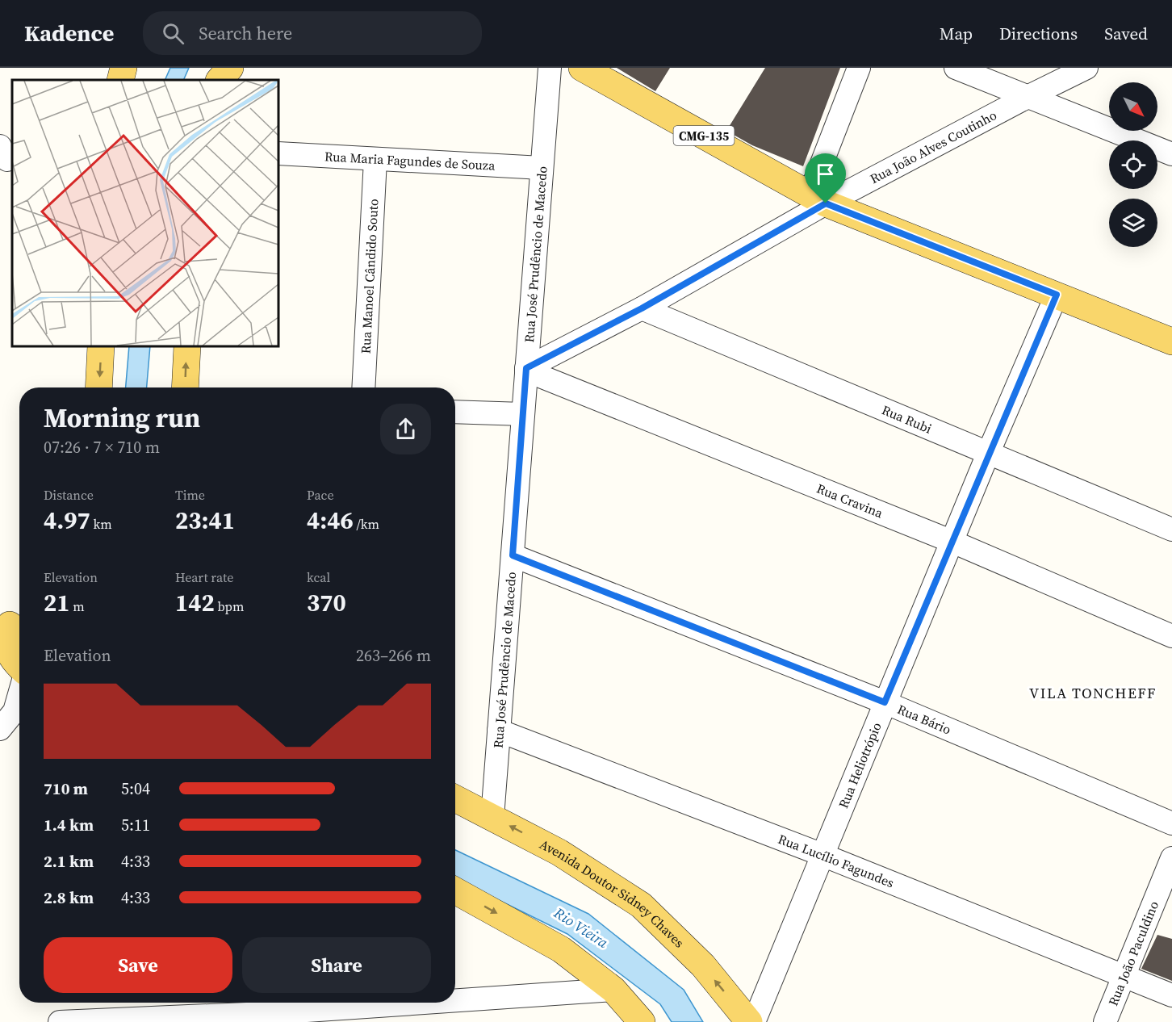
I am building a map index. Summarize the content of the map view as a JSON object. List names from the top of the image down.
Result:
{
  "streets": {
    "main road": ["CMG-135", "Avenida Doutor Sidney Chaves"],
    "street": [
      "Rua João Alves Coutinho",
      "Rua Maria Fagundes de Souza",
      "Rua José Prudêncio de Macedo",
      "Rua Manoel Cândido Souto",
      "Rua Rubi",
      "Rua Cravina",
      "Rua Bário",
      "Rua Heliotrópio",
      "Rua Lucílio Fagundes",
      "Rua João Paculdino"
    ]
  },
  "crossings": [
    ["CMG-135", "Rua João Alves Coutinho"],
    ["CMG-135", "Rua Heliotrópio"],
    ["Rua João Alves Coutinho", "Rua José Prudêncio de Macedo"],
    ["Rua João Alves Coutinho", "Rua Rubi"],
    ["Rua João Alves Coutinho", "Rua Cravina"],
    ["Rua Maria Fagundes de Souza", "Rua José Prudêncio de Macedo"],
    ["Rua Maria Fagundes de Souza", "Rua Manoel Cândido Souto"],
    ["Rua José Prudêncio de Macedo", "Rua Cravina"],
    ["Rua José Prudêncio de Macedo", "Rua Bário"],
    ["Rua José Prudêncio de Macedo", "Rua Lucílio Fagundes"],
    ["Rua José Prudêncio de Macedo", "Avenida Doutor Sidney Chaves"],
    ["Rua Rubi", "Rua Heliotrópio"],
    ["Rua Cravina", "Rua Heliotrópio"],
    ["Rua Bário", "Rua Heliotrópio"],
    ["Rua Heliotrópio", "Rua Lucílio Fagundes"],
    ["Rua Lucílio Fagundes", "Rua João Paculdino"]
  ],
  "districts": ["VILA TONCHEFF"],
  "water": ["Rio Vieira"],
  "north": "bottom right",
  "page": {
    "header": "Kadence",
    "search": "Search here",
    "nav": ["Map", "Directions", "Saved"],
    "heading": ["Morning run", "07:26 · 7 × 710 m"],
    "stats": [
      ["Distance", "4.97 km"],
      ["Time", "23:41"],
      ["Pace", "4:46 /km"],
      ["Elevation", "21 m"],
      ["Heart rate", "142 bpm"],
      ["kcal", "370"]
    ],
    "chart": ["Elevation", "263–266 m"],
    "list": [
      {
        "name": "710 m",
        "note": "5:04"
      },
      {
        "name": "1.4 km",
        "note": "5:11"
      },
      {
        "name": "2.1 km",
        "note": "4:33"
      },
      {
        "name": "2.8 km",
        "note": "4:33"
      }
    ],
    "buttons": ["Save", "Share"]
  }
}
